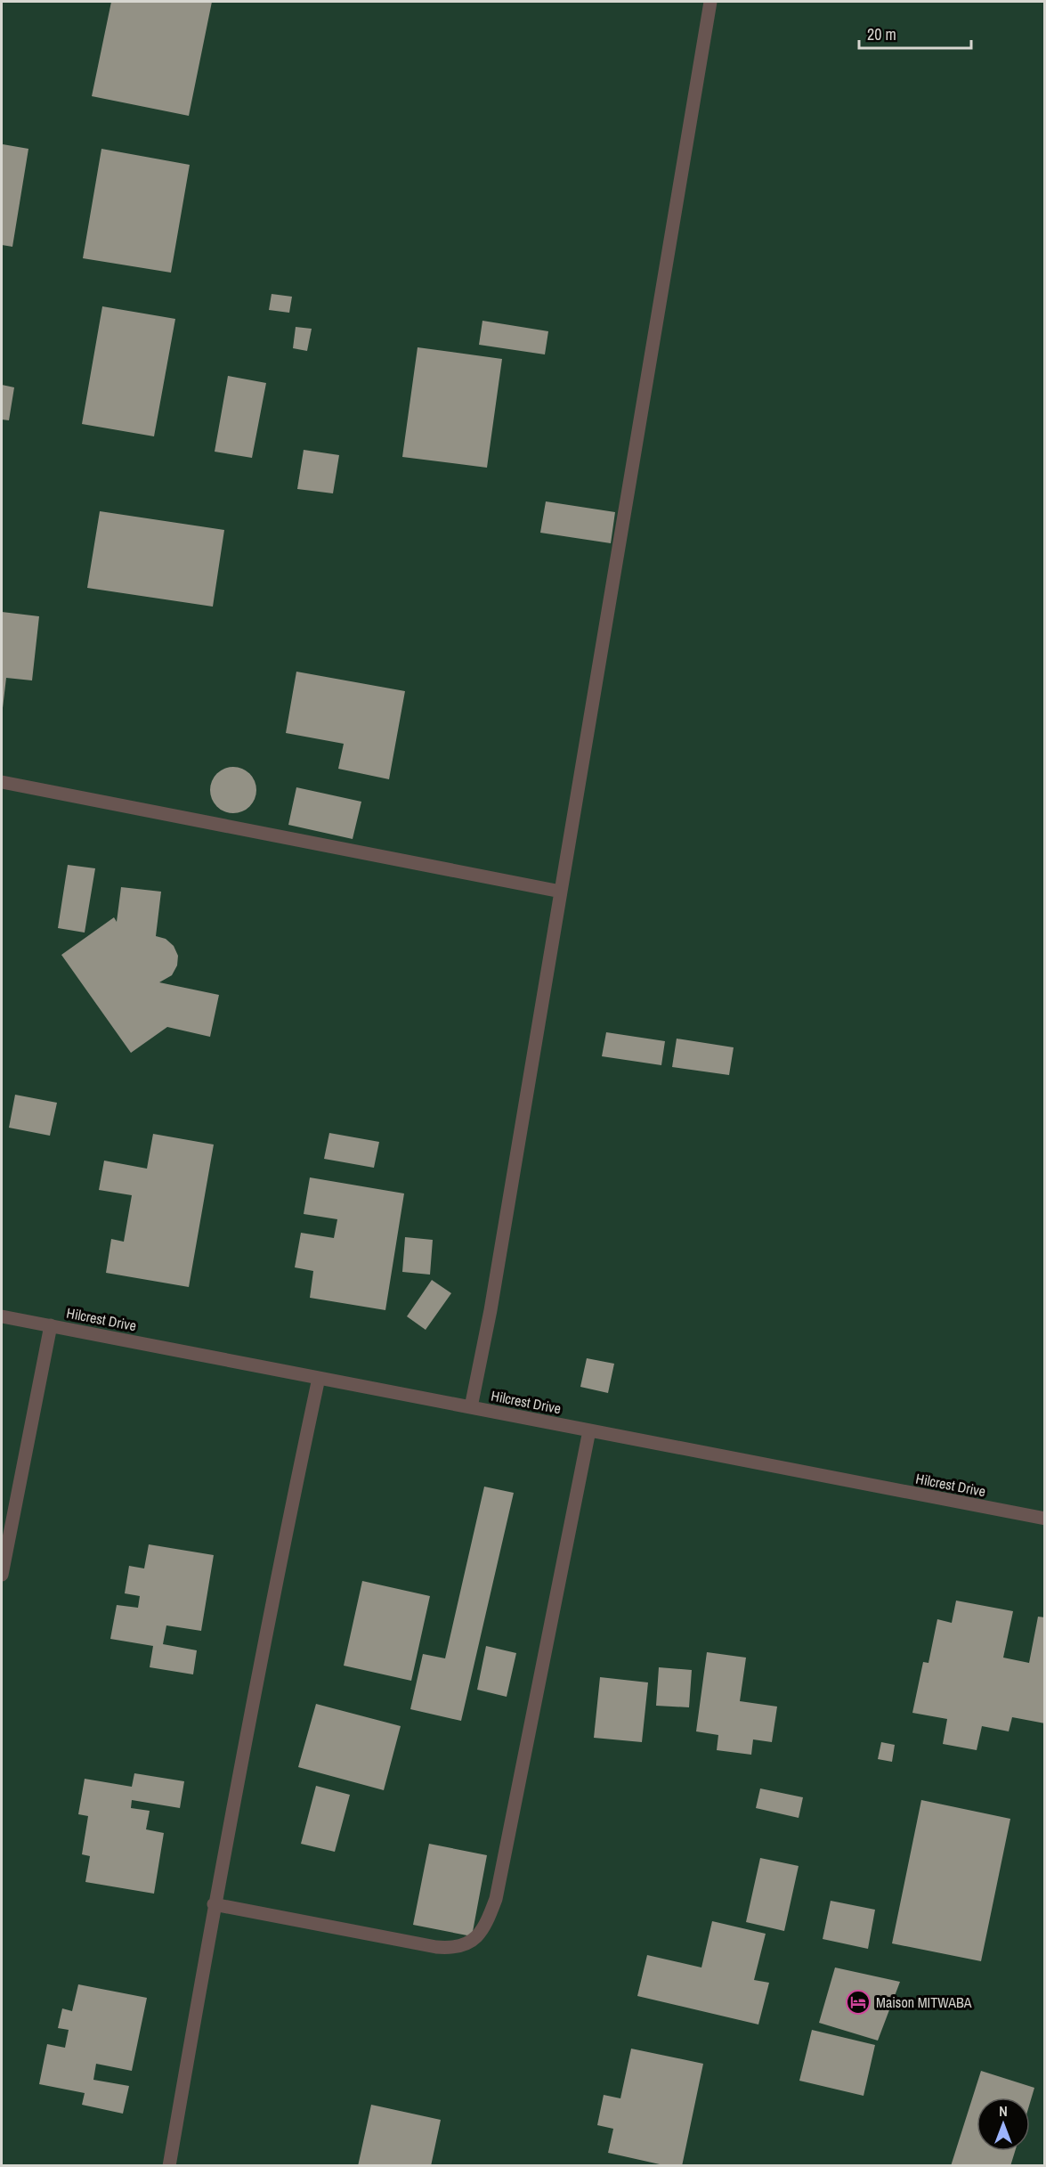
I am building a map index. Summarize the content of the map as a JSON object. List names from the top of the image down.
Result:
{
  "streets": {
    "street": ["Hilcrest Drive"]
  },
  "places": {
    "hotel": ["Maison MITWABA"]
  },
  "scale_bar": "20 m",
  "north": "top"
}
